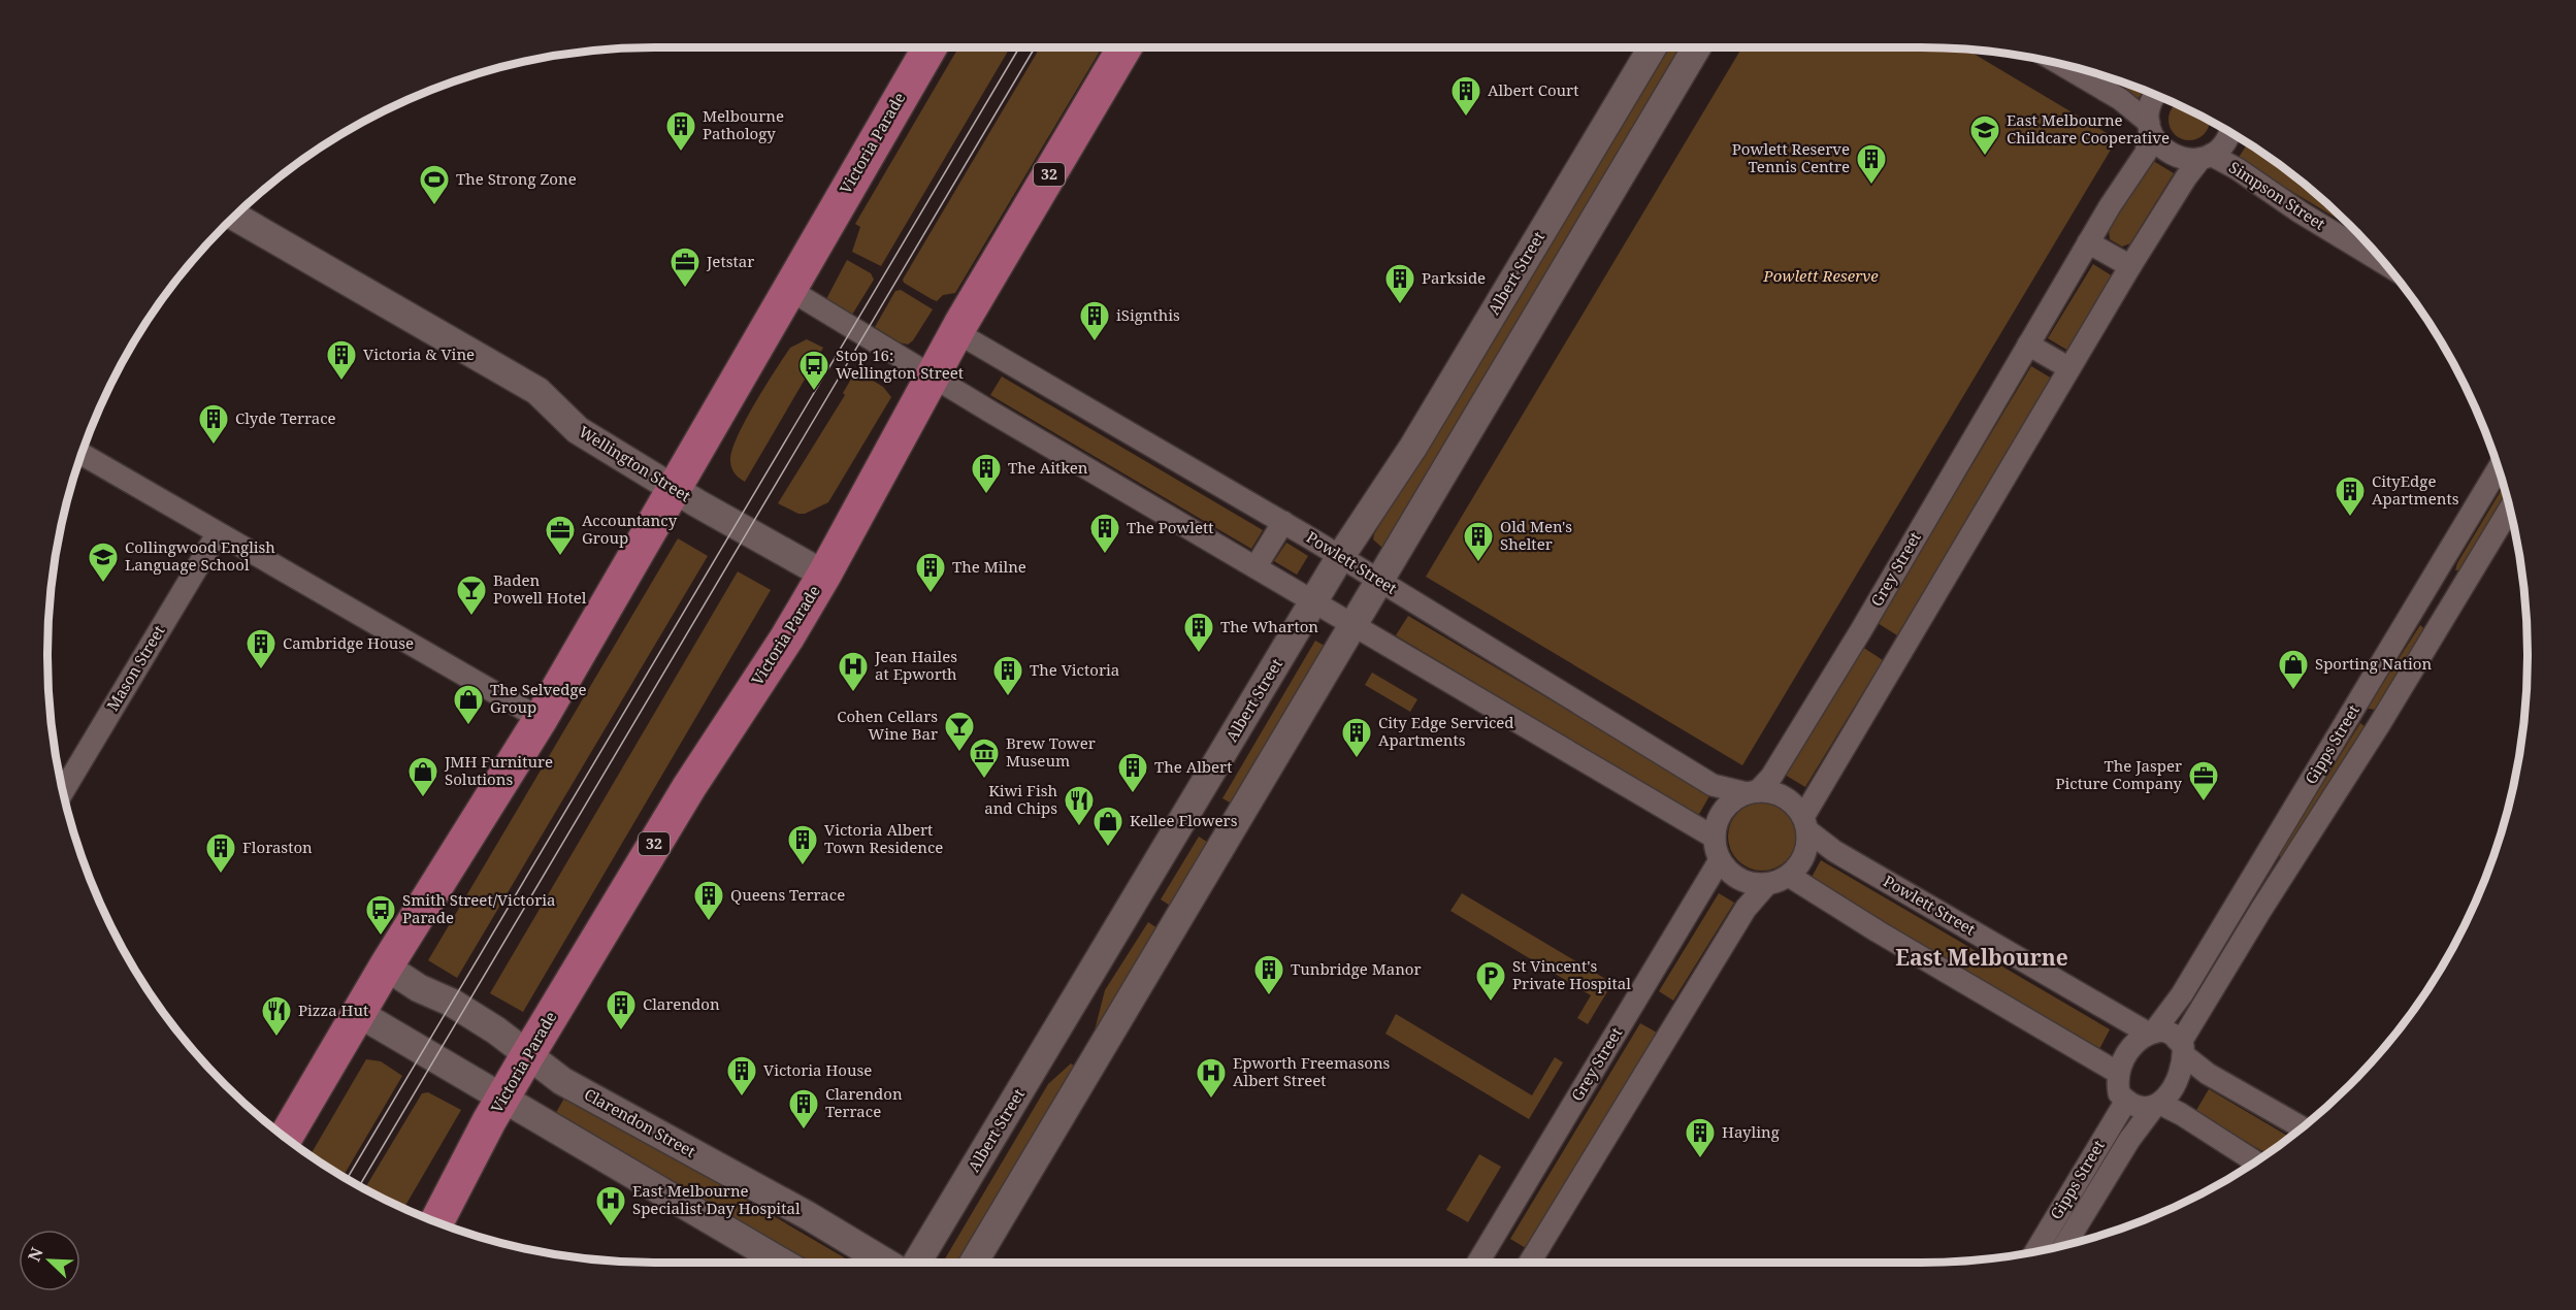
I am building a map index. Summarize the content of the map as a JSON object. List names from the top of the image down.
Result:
{
  "streets": {
    "main road": ["Victoria Parade", "32"],
    "street": [
      "Simpson Street",
      "Albert Street",
      "Wellington Street",
      "Powlett Street",
      "Grey Street",
      "Mason Street",
      "Gipps Street",
      "Clarendon Street"
    ]
  },
  "crossings": [
    ["Victoria Parade", "Wellington Street"],
    ["Victoria Parade", "Powlett Street"],
    ["Victoria Parade", "Clarendon Street"],
    ["Simpson Street", "Grey Street"],
    ["Albert Street", "Powlett Street"],
    ["Powlett Street", "Grey Street"],
    ["Powlett Street", "Gipps Street"]
  ],
  "districts": ["East Melbourne"],
  "parks": ["Powlett Reserve"],
  "places": {
    "building": [
      "Albert Court",
      "Melbourne Pathology",
      "Powlett Reserve Tennis Centre",
      "Parkside",
      "iSignthis",
      "Victoria & Vine",
      "Clyde Terrace",
      "The Aitken",
      "CityEdge Apartments",
      "The Powlett",
      "Old Men's Shelter",
      "The Milne",
      "The Wharton",
      "Cambridge House",
      "The Victoria",
      "City Edge Serviced Apartments",
      "The Albert",
      "Victoria Albert Town Residence",
      "Floraston",
      "Queens Terrace",
      "Tunbridge Manor",
      "Clarendon",
      "Victoria House",
      "Clarendon Terrace",
      "Hayling"
    ],
    "school or university": ["East Melbourne Childcare Cooperative", "Collingwood English Language School"],
    "sports": ["The Strong Zone"],
    "office": ["Jetstar", "Accountancy Group", "The Jasper Picture Company"],
    "bus stop": ["Stop 16: Wellington Street", "Smith Street/Victoria Parade"],
    "bar": ["Baden Powell Hotel", "Cohen Cellars Wine Bar"],
    "shop": [
      "Sporting Nation",
      "The Selvedge Group",
      "JMH Furniture Solutions",
      "Kellee Flowers"
    ],
    "hospital": ["Jean Hailes at Epworth", "Epworth Freemasons Albert Street", "East Melbourne Specialist Day Hospital"],
    "museum": ["Brew Tower Museum"],
    "restaurant": ["Kiwi Fish and Chips", "Pizza Hut"],
    "parking": ["St Vincent's Private Hospital"]
  },
  "north": "top left"
}
